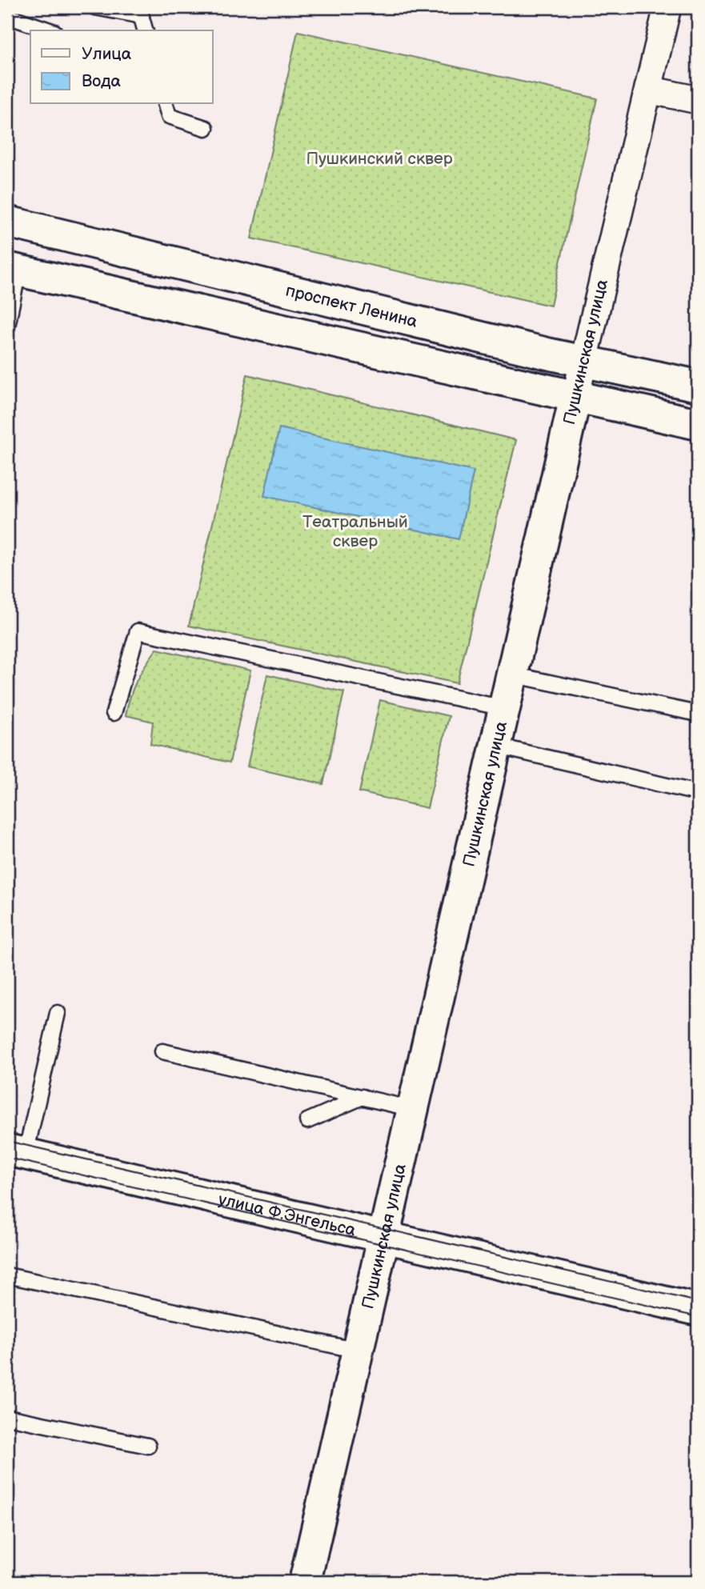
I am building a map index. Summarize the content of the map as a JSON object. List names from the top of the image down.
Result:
{
  "streets": {
    "street": ["проспект Ленина", "Пушкинская улица", "улица Ф.Энгельса"]
  },
  "crossings": [
    ["проспект Ленина", "Пушкинская улица"],
    ["Пушкинская улица", "улица Ф.Энгельса"]
  ],
  "parks": ["Пушкинский сквер", "Театральный сквер"],
  "legend": ["Улица", "Вода"]
}
